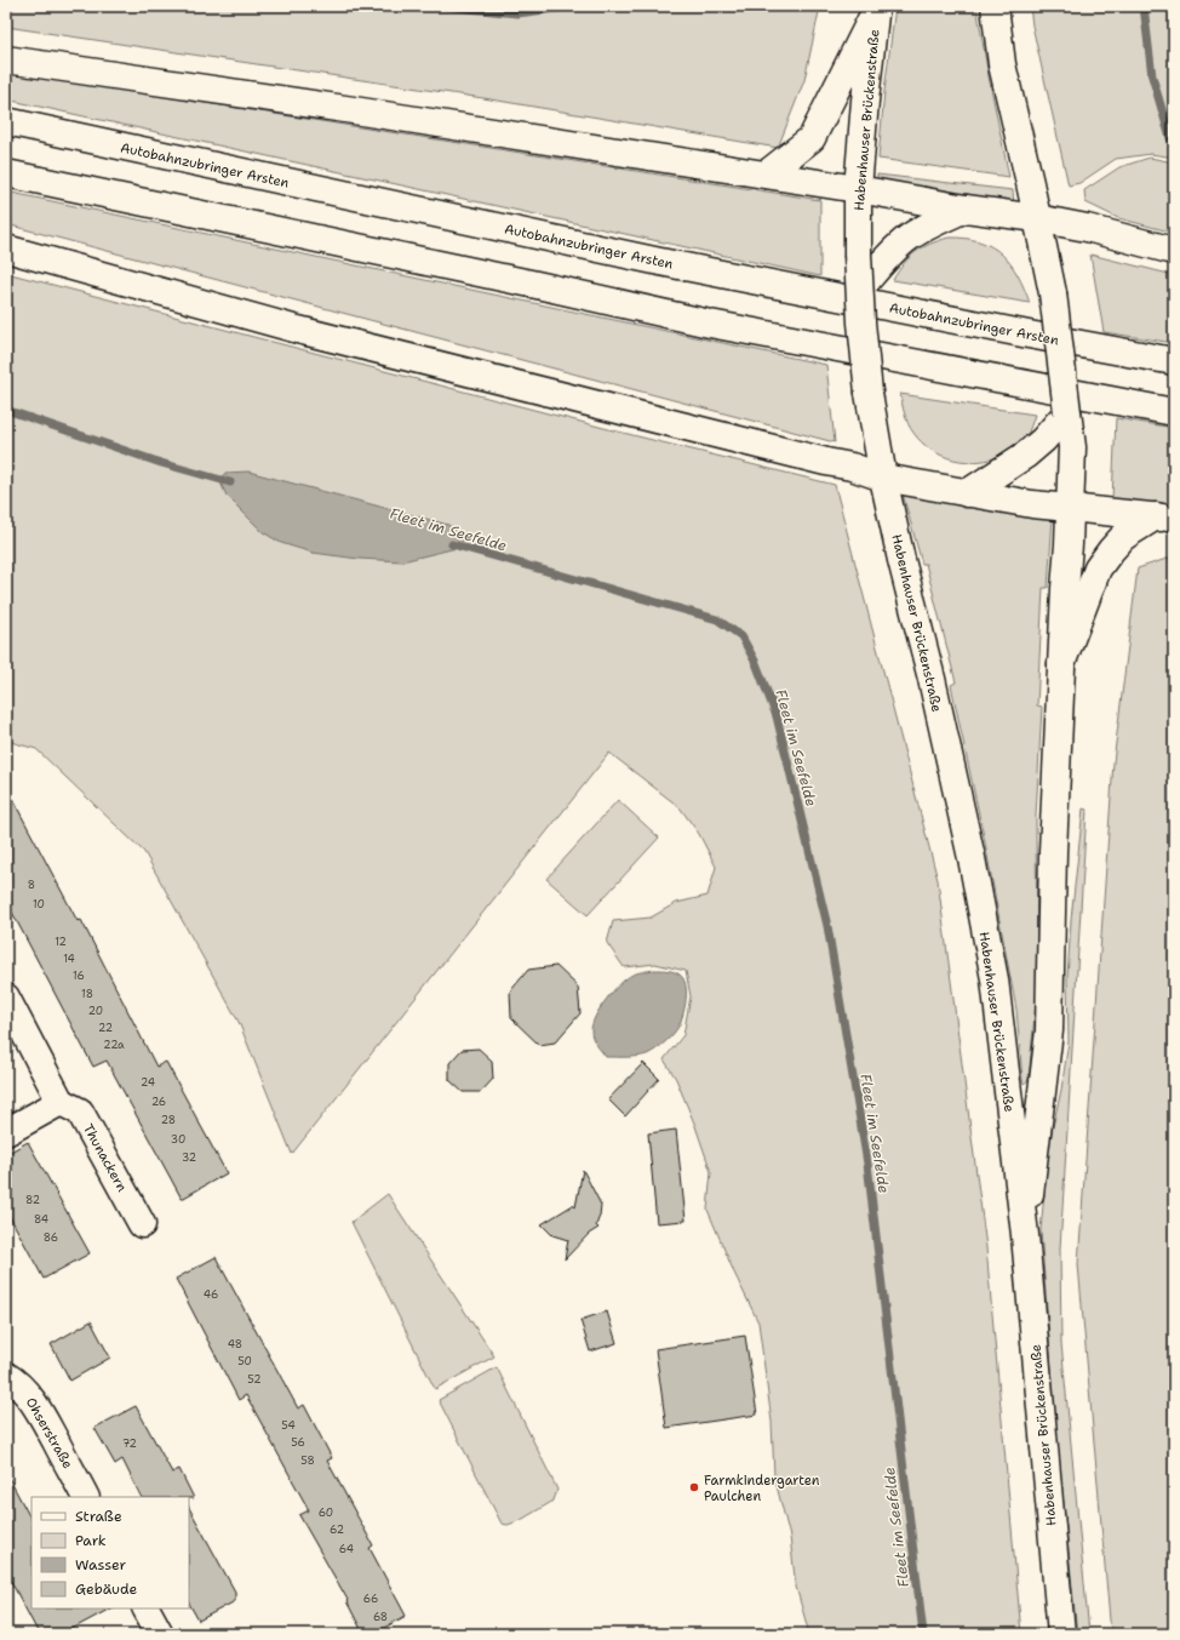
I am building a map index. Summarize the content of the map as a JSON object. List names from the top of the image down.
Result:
{
  "streets": {
    "main road": [
      "Habenhauser Brückenstraße",
      "Autobahnzubringer Arsten",
      "Thunackern",
      "Ohserstraße"
    ]
  },
  "water": ["Fleet im Seefelde"],
  "places": ["Farmkindergarten Paulchen"],
  "house_numbers": [
    "8",
    "10",
    "12",
    "14",
    "16",
    "18",
    "20",
    "22",
    "22a",
    "24",
    "26",
    "28",
    "30",
    "32",
    "82",
    "84",
    "86",
    "46",
    "48",
    "50",
    "52",
    "54",
    "56",
    "72",
    "58",
    "60",
    "62",
    "64",
    "66",
    "68"
  ],
  "legend": [
    "Straße",
    "Park",
    "Wasser",
    "Gebäude"
  ]
}
